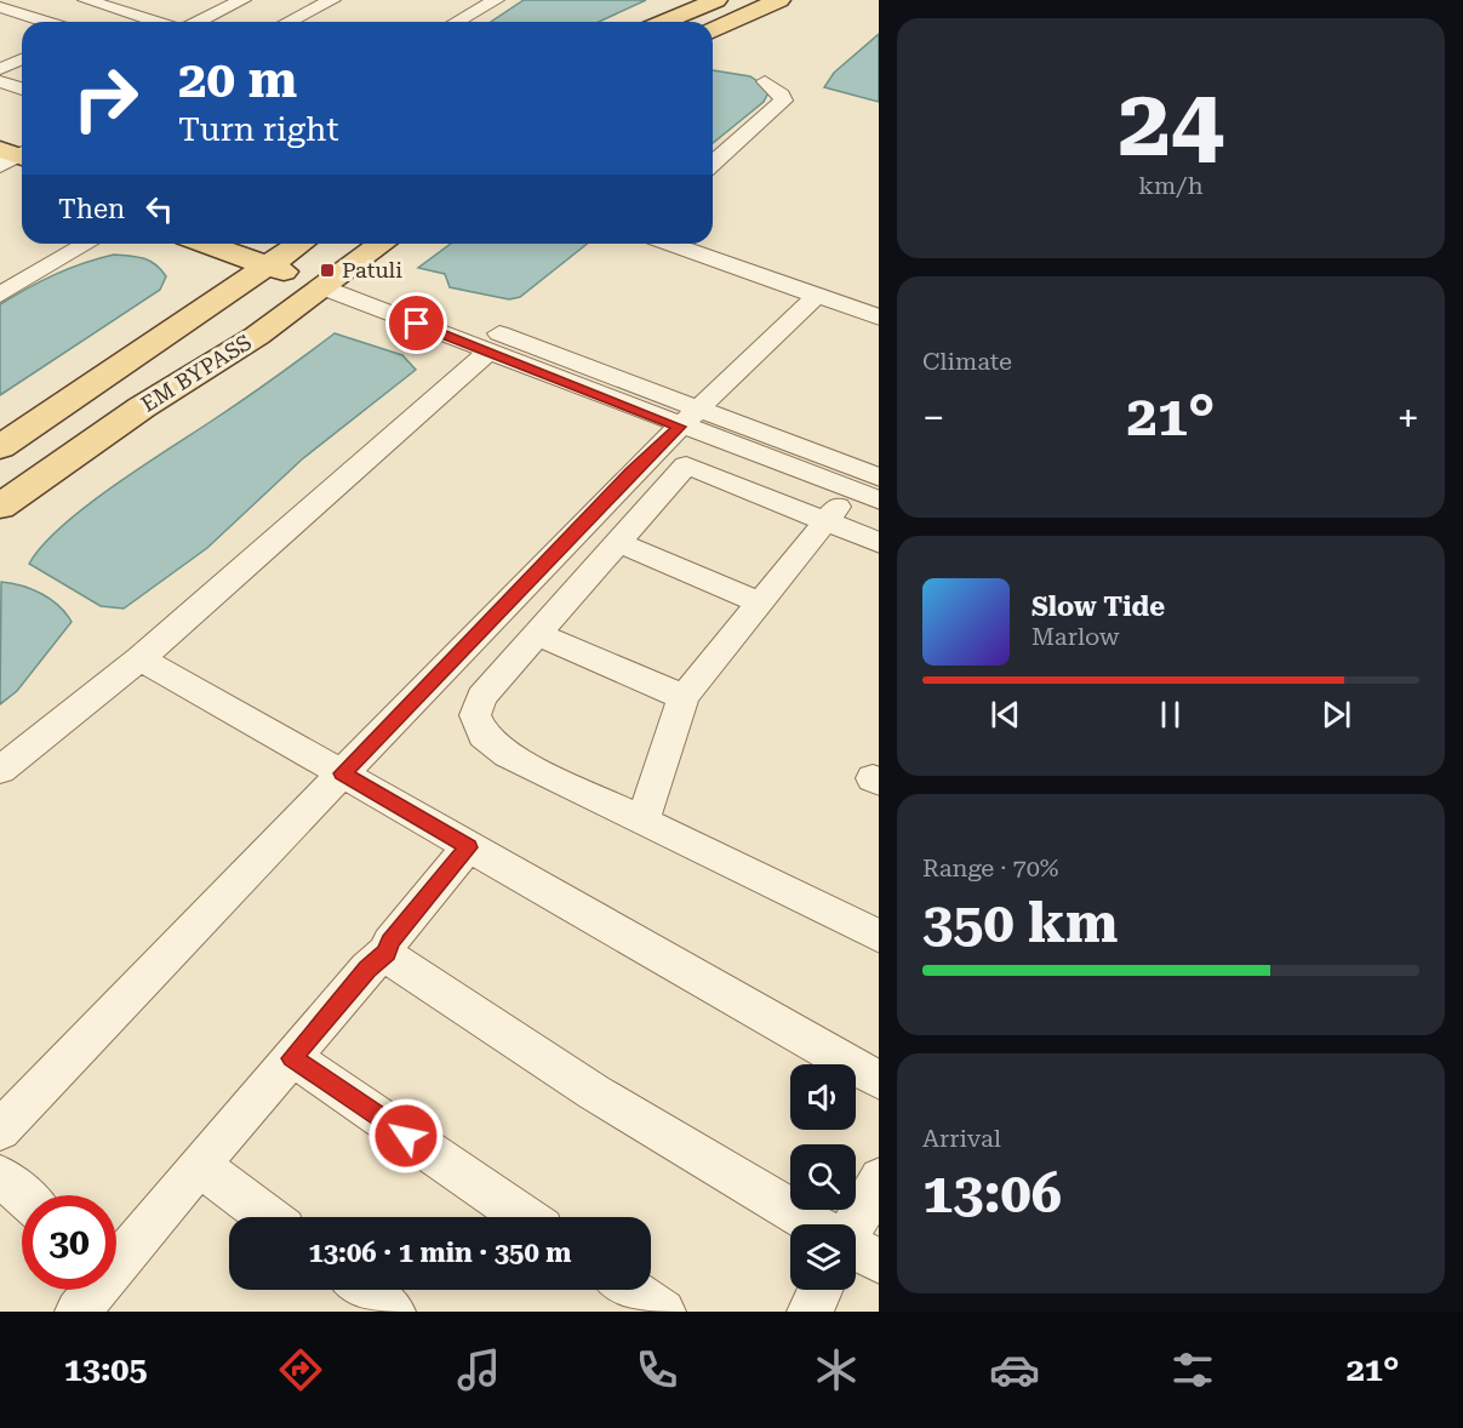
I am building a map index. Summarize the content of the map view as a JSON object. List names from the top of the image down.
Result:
{
  "streets": {
    "main road": ["EM BYPASS"]
  },
  "places": {
    "transit": ["Patuli"]
  },
  "page": {
    "tile": [
      ["24", "km/h"],
      "Climate",
      ["Range · 70%", "350 km"],
      ["Arrival", "13:06"]
    ],
    "turn": ["20 m", "Turn right"],
    "then": "Then",
    "heat": ["−", "21°", "+"],
    "song": ["Slow Tide", "Marlow"],
    "limit": "30",
    "trip": "13:06 · 1 min · 350 m",
    "tabs": ["13:05", "21°"]
  }
}
